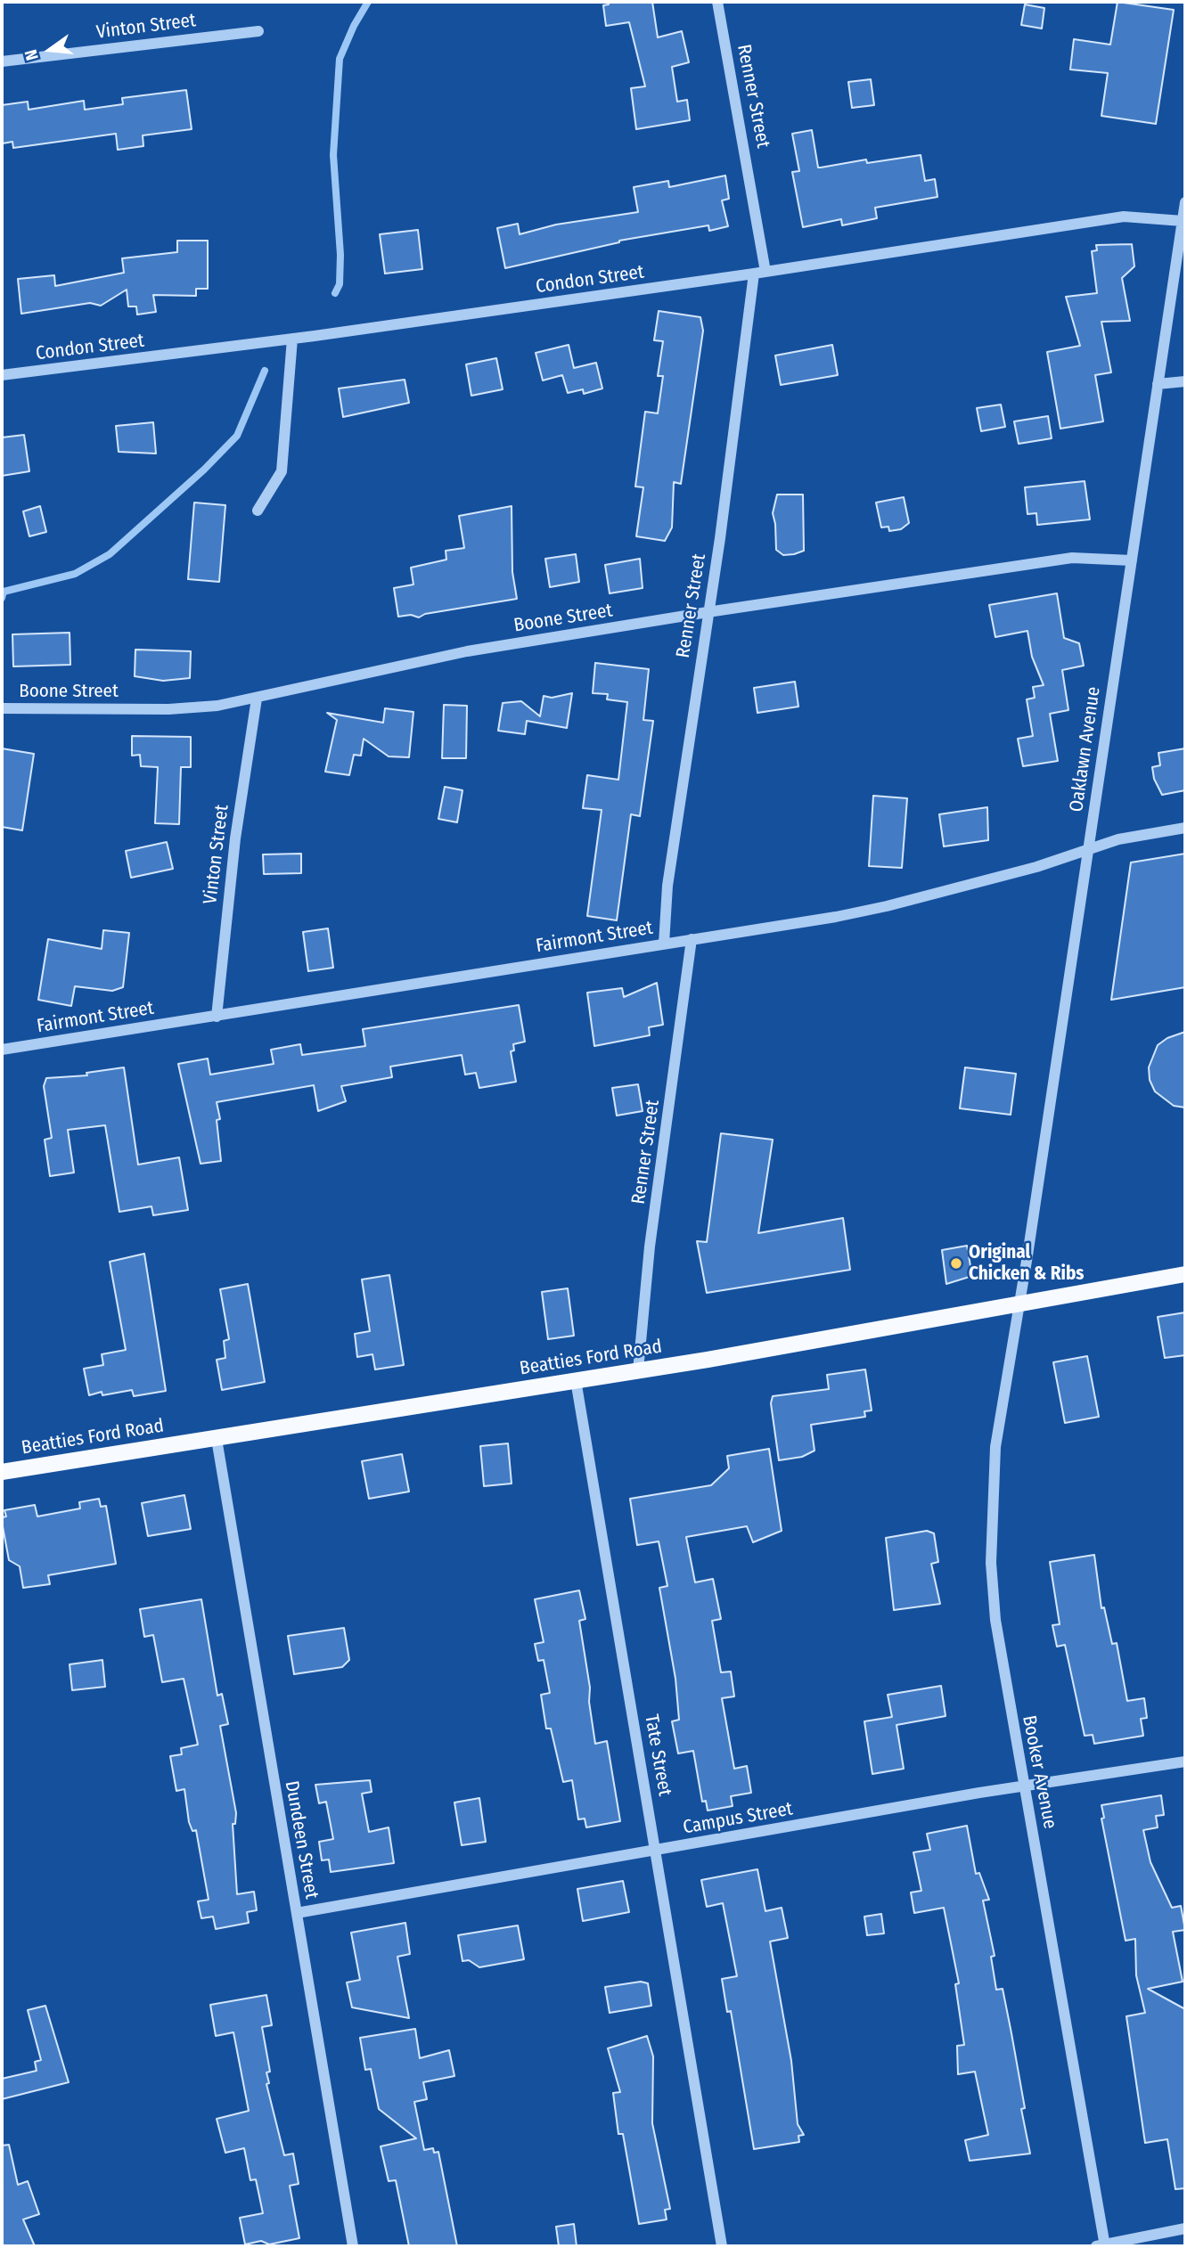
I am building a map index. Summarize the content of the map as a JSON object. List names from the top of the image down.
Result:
{
  "streets": {
    "main road": ["Beatties Ford Road"],
    "street": [
      "Vinton Street",
      "Renner Street",
      "Condon Street",
      "Boone Street",
      "Oaklawn Avenue",
      "Fairmont Street",
      "Tate Street",
      "Booker Avenue",
      "Campus Street",
      "Dundeen Street"
    ]
  },
  "crossings": [
    ["Vinton Street", "Boone Street"],
    ["Vinton Street", "Fairmont Street"],
    ["Renner Street", "Condon Street"],
    ["Renner Street", "Boone Street"],
    ["Renner Street", "Fairmont Street"],
    ["Renner Street", "Beatties Ford Road"],
    ["Condon Street", "Oaklawn Avenue"],
    ["Boone Street", "Oaklawn Avenue"],
    ["Oaklawn Avenue", "Fairmont Street"],
    ["Oaklawn Avenue", "Beatties Ford Road"],
    ["Oaklawn Avenue", "Booker Avenue"],
    ["Beatties Ford Road", "Tate Street"],
    ["Beatties Ford Road", "Booker Avenue"],
    ["Beatties Ford Road", "Dundeen Street"],
    ["Tate Street", "Campus Street"],
    ["Booker Avenue", "Campus Street"],
    ["Campus Street", "Dundeen Street"]
  ],
  "places": ["Original Chicken & Ribs"],
  "north": "left"
}
